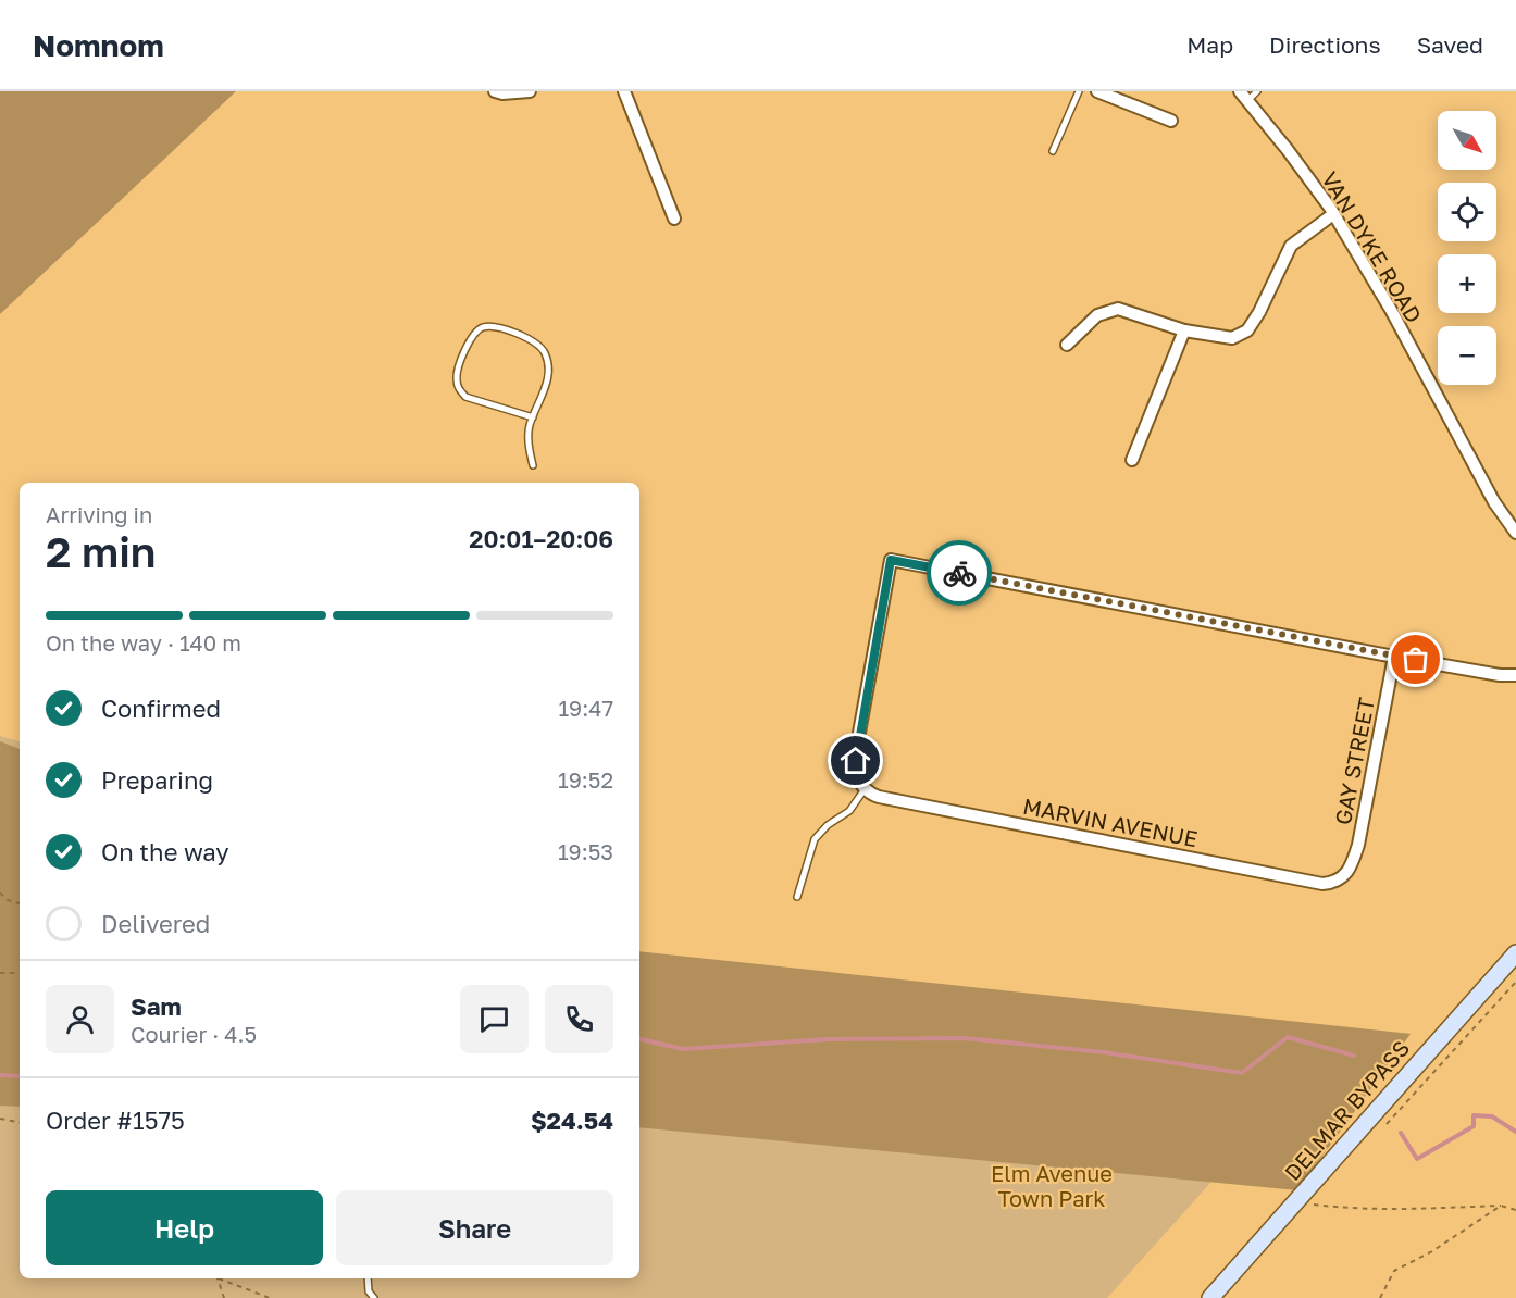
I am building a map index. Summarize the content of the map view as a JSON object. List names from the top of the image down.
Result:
{
  "streets": {
    "street": [
      "VAN DYKE ROAD",
      "GAY STREET",
      "MARVIN AVENUE",
      "DELMAR BYPASS"
    ]
  },
  "crossings": [
    ["GAY STREET", "MARVIN AVENUE"]
  ],
  "parks": ["Elm Avenue Town Park"],
  "north": "bottom right",
  "page": {
    "header": "Nomnom",
    "nav": ["Map", "Directions", "Saved"],
    "map_buttons": ["+", "−"],
    "heading": ["2 min", "Arriving in", "20:01–20:06"],
    "panel": [
      "Sam",
      "Courier · 4.5",
      "Order #1575",
      "$24.54"
    ],
    "bar": "On the way · 140 m",
    "list": [
      ["Confirmed", "19:47"],
      ["Preparing", "19:52"],
      ["On the way", "19:53"],
      "Delivered"
    ],
    "buttons": ["Help", "Share"]
  }
}
